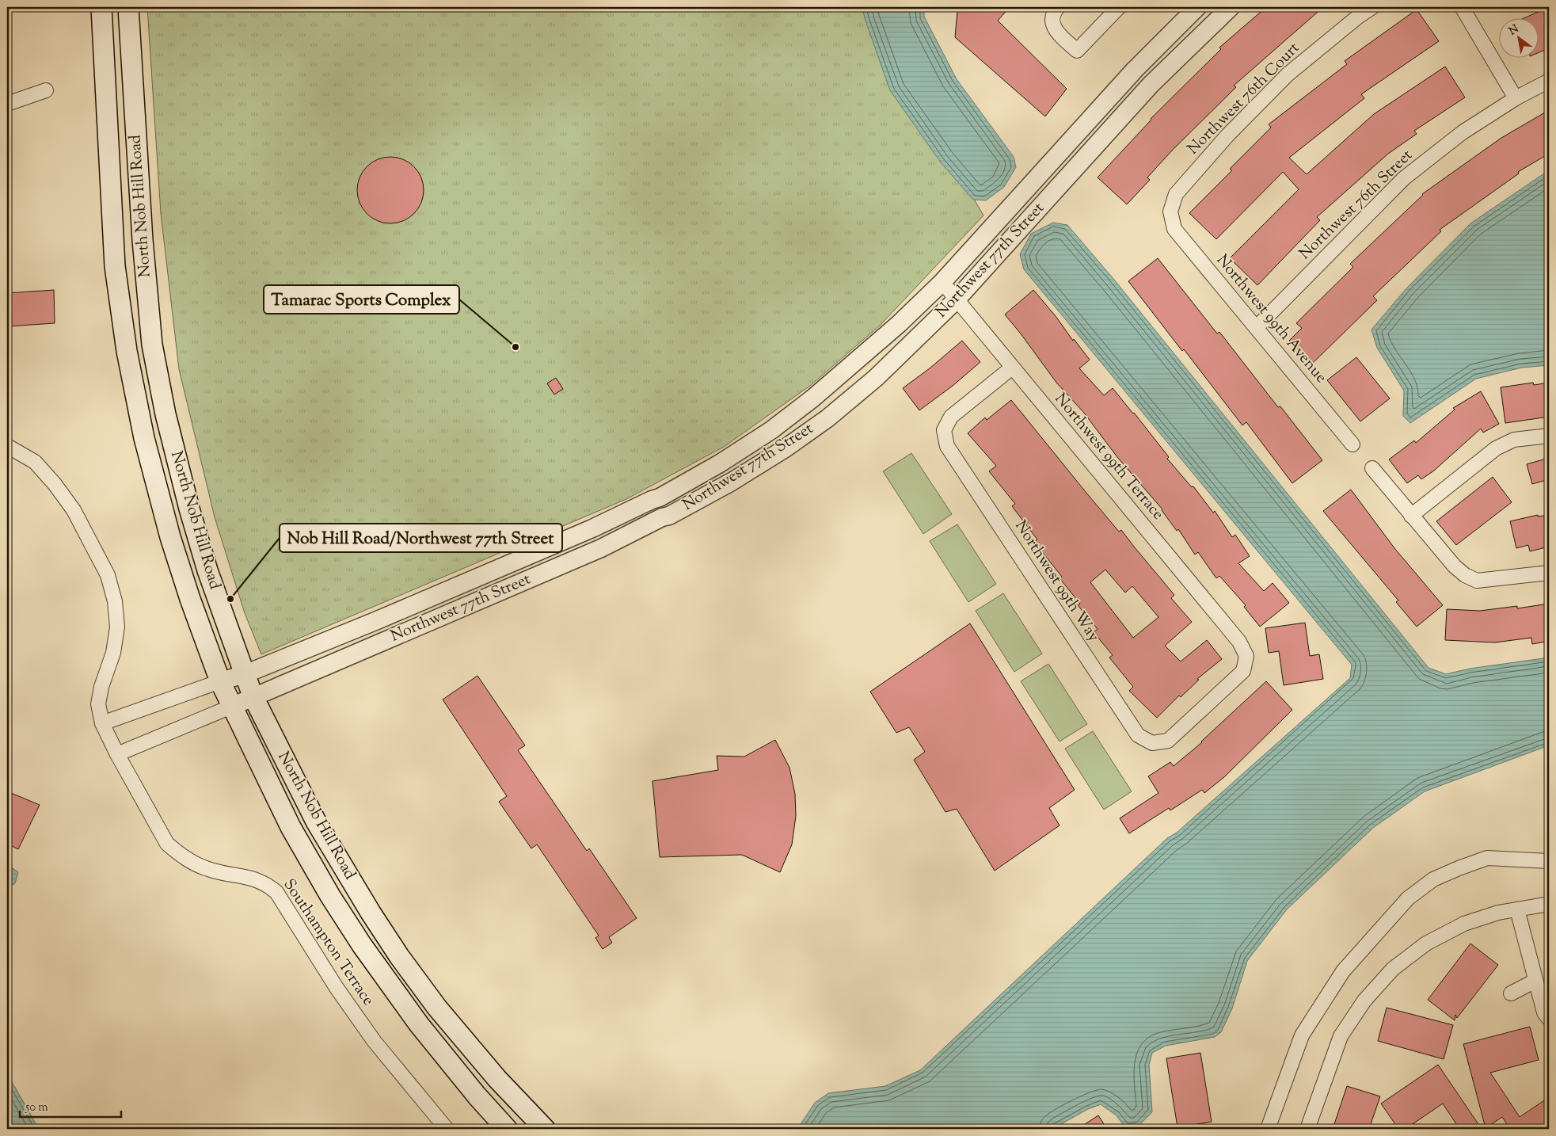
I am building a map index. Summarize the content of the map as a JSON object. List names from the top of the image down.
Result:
{
  "streets": {
    "main road": ["North Nob Hill Road"],
    "street": [
      "Northwest 76th Court",
      "Northwest 76th Street",
      "Northwest 77th Street",
      "Northwest 99th Avenue",
      "Northwest 99th Terrace",
      "Northwest 99th Way",
      "Southampton Terrace"
    ]
  },
  "crossings": [
    ["Northwest 76th Court", "Northwest 99th Avenue"],
    ["Northwest 76th Street", "Northwest 99th Avenue"],
    ["North Nob Hill Road", "Northwest 77th Street"],
    ["Northwest 77th Street", "Northwest 99th Terrace"],
    ["Northwest 77th Street", "Southampton Terrace"],
    ["Northwest 99th Terrace", "Northwest 99th Way"]
  ],
  "places": ["Tamarac Sports Complex", "Nob Hill Road/Northwest 77th Street"],
  "scale_bar": "50 m",
  "north": "top left"
}
